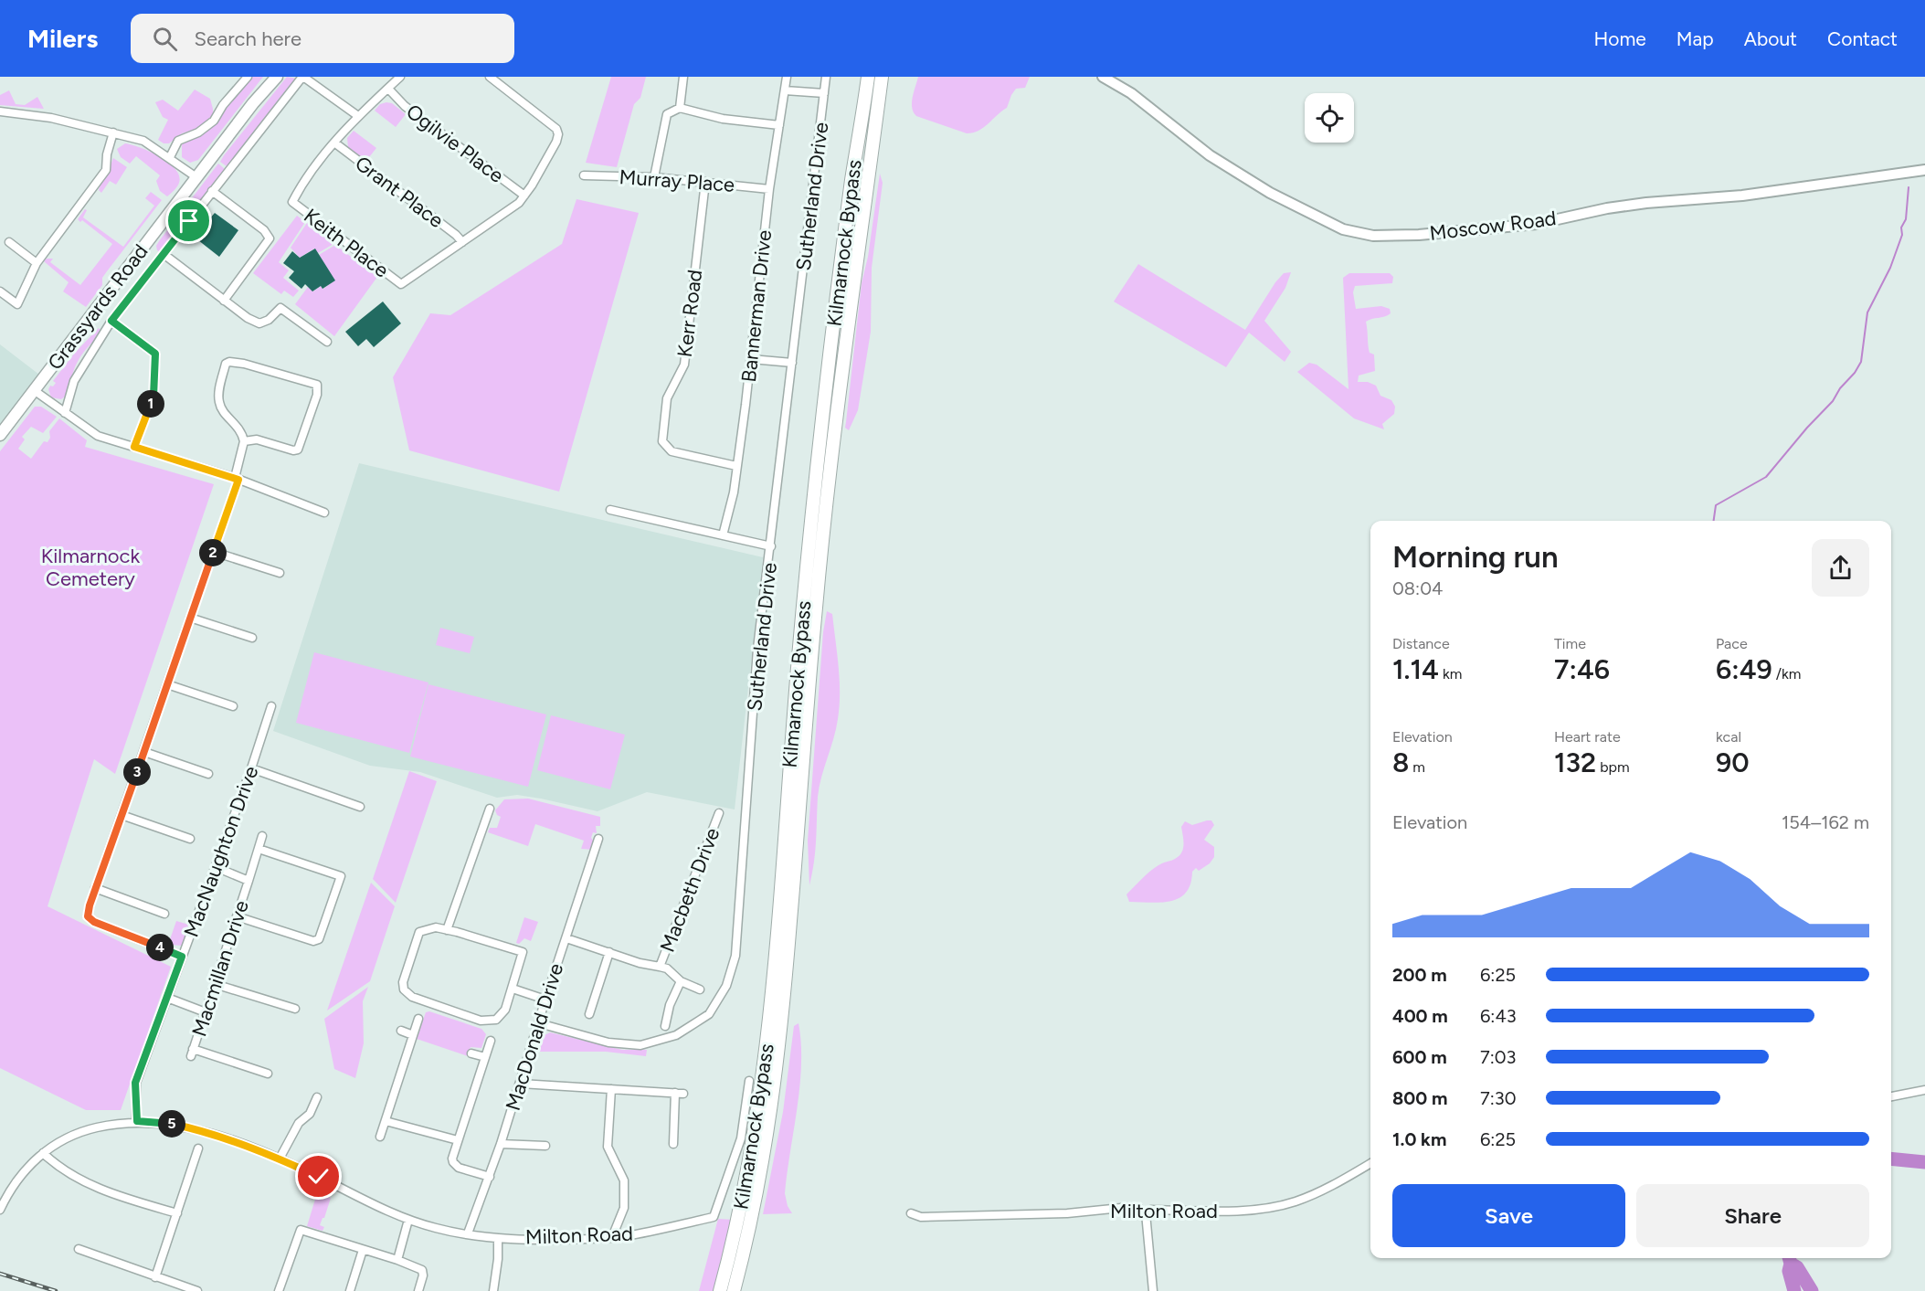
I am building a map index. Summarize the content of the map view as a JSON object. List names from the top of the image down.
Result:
{
  "streets": {
    "highway": ["Kilmarnock Bypass"],
    "main road": ["Grassyards Road"],
    "street": [
      "Ogilvie Place",
      "Murray Place",
      "Grant Place",
      "Sutherland Drive",
      "Moscow Road",
      "Keith Place",
      "Bannerman Drive",
      "Kerr Road",
      "MacNaughton Drive",
      "Macbeth Drive",
      "Macmillan Drive",
      "MacDonald Drive",
      "Milton Road"
    ]
  },
  "crossings": [
    ["Murray Place", "Bannerman Drive"],
    ["Murray Place", "Kerr Road"],
    ["Grant Place", "Keith Place"],
    ["Sutherland Drive", "MacDonald Drive"],
    ["Bannerman Drive", "Kerr Road"],
    ["MacNaughton Drive", "Milton Road"],
    ["Macbeth Drive", "MacDonald Drive"],
    ["MacDonald Drive", "Milton Road"]
  ],
  "parks": ["Kilmarnock Cemetery"],
  "page": {
    "header": "Milers",
    "search": "Search here",
    "nav": [
      "Home",
      "Map",
      "About",
      "Contact"
    ],
    "pins": [
      "1",
      "2",
      "3",
      "4",
      "5"
    ],
    "heading": ["Morning run", "08:04"],
    "stats": [
      ["Distance", "1.14 km"],
      ["Time", "7:46"],
      ["Pace", "6:49 /km"],
      ["Elevation", "8 m"],
      ["Heart rate", "132 bpm"],
      ["kcal", "90"]
    ],
    "chart": ["Elevation", "154–162 m"],
    "list": [
      {
        "name": "200 m",
        "note": "6:25"
      },
      {
        "name": "400 m",
        "note": "6:43"
      },
      {
        "name": "600 m",
        "note": "7:03"
      },
      {
        "name": "800 m",
        "note": "7:30"
      },
      {
        "name": "1.0 km",
        "note": "6:25"
      }
    ],
    "buttons": ["Save", "Share"]
  }
}
